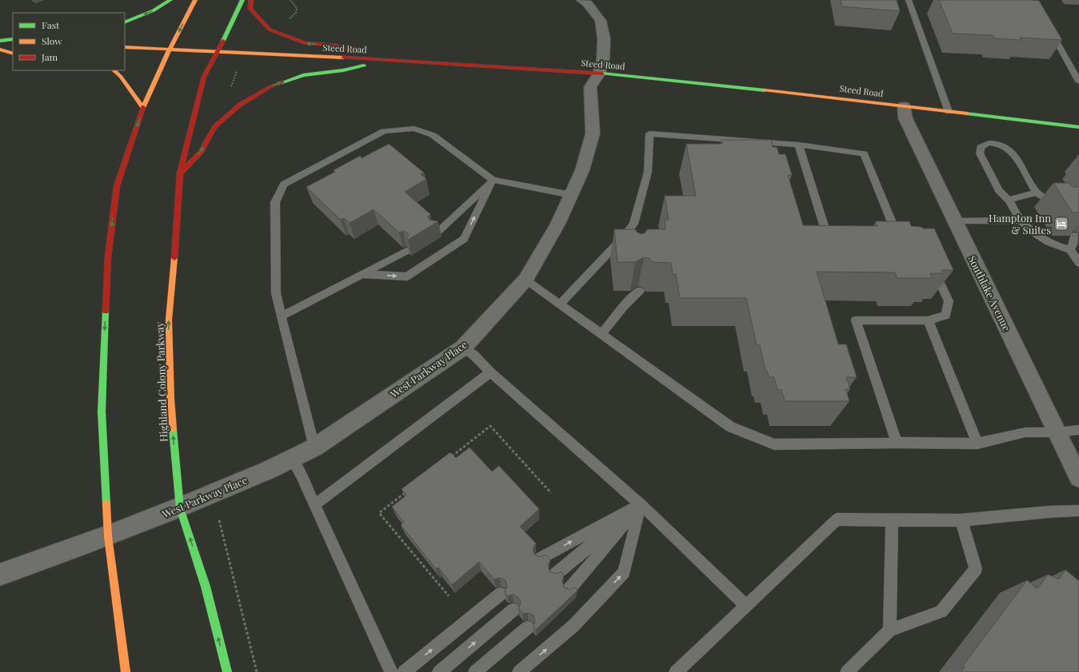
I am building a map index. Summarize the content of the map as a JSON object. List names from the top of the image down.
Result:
{
  "streets": {
    "street": [
      "Steed Road",
      "Southlake Avenue",
      "West Parkway Place",
      "Highland Colony Parkway"
    ]
  },
  "crossings": [
    ["Steed Road", "Southlake Avenue"],
    ["Steed Road", "West Parkway Place"],
    ["Steed Road", "Highland Colony Parkway"],
    ["West Parkway Place", "Highland Colony Parkway"]
  ],
  "one_way": ["Highland Colony Parkway"],
  "places": {
    "hotel": ["Hampton Inn & Suites"]
  },
  "legend": ["Fast", "Slow", "Jam"]
}
